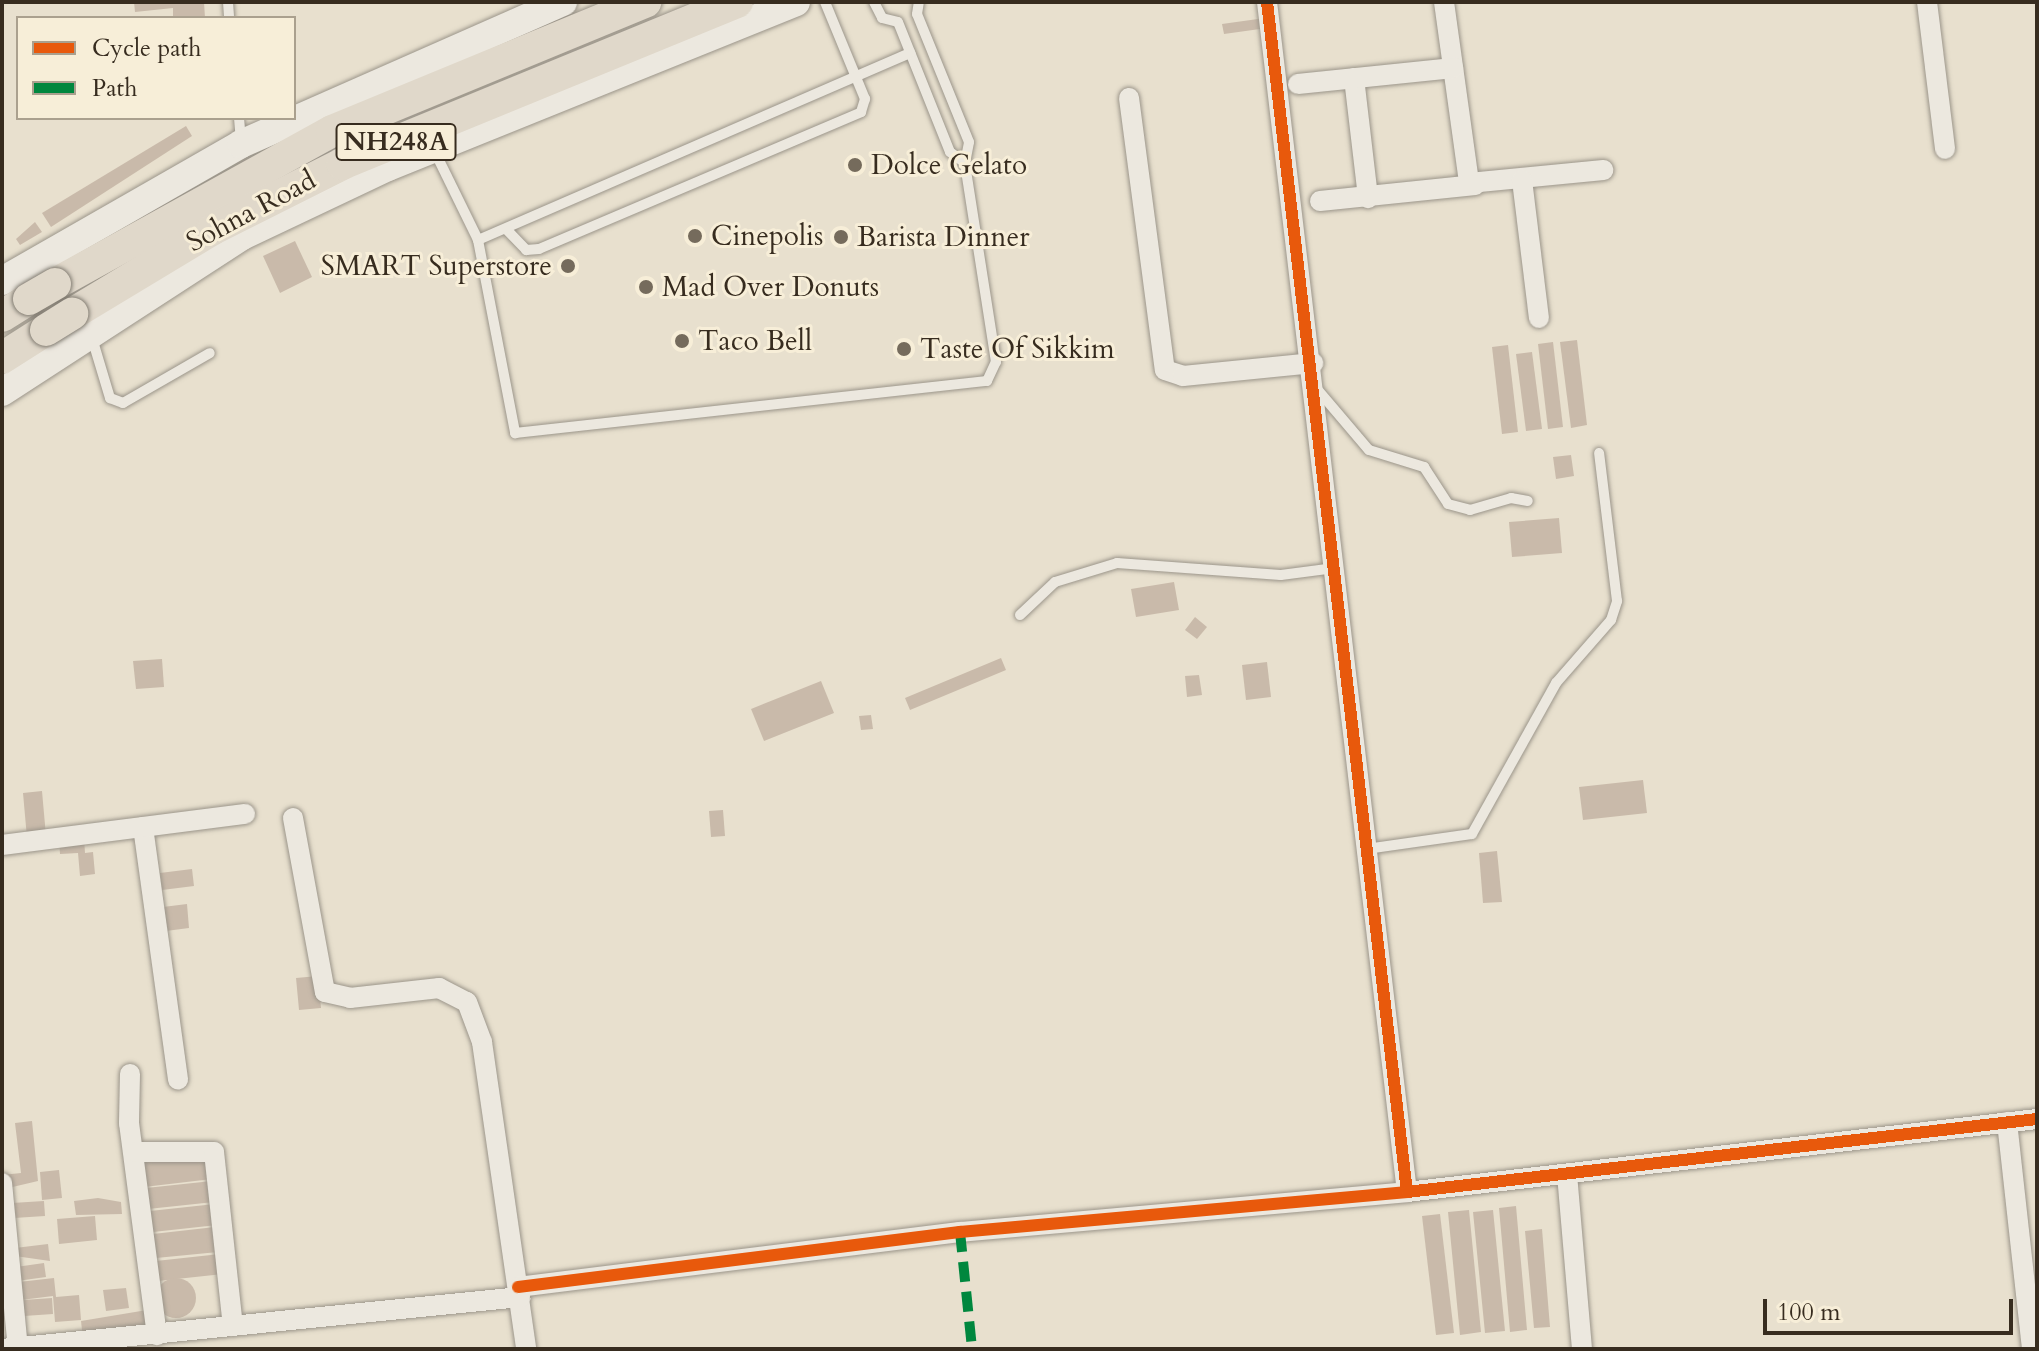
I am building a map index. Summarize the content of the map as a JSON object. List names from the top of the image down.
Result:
{
  "streets": {
    "highway": ["NH248A", "Sohna Road"]
  },
  "places": [
    "Dolce Gelato",
    "Cinepolis",
    "Barista Dinner",
    "SMART Superstore",
    "Mad Over Donuts",
    "Taco Bell",
    "Taste Of Sikkim"
  ],
  "legend": ["Cycle path", "Path"],
  "scale_bar": "100 m"
}
